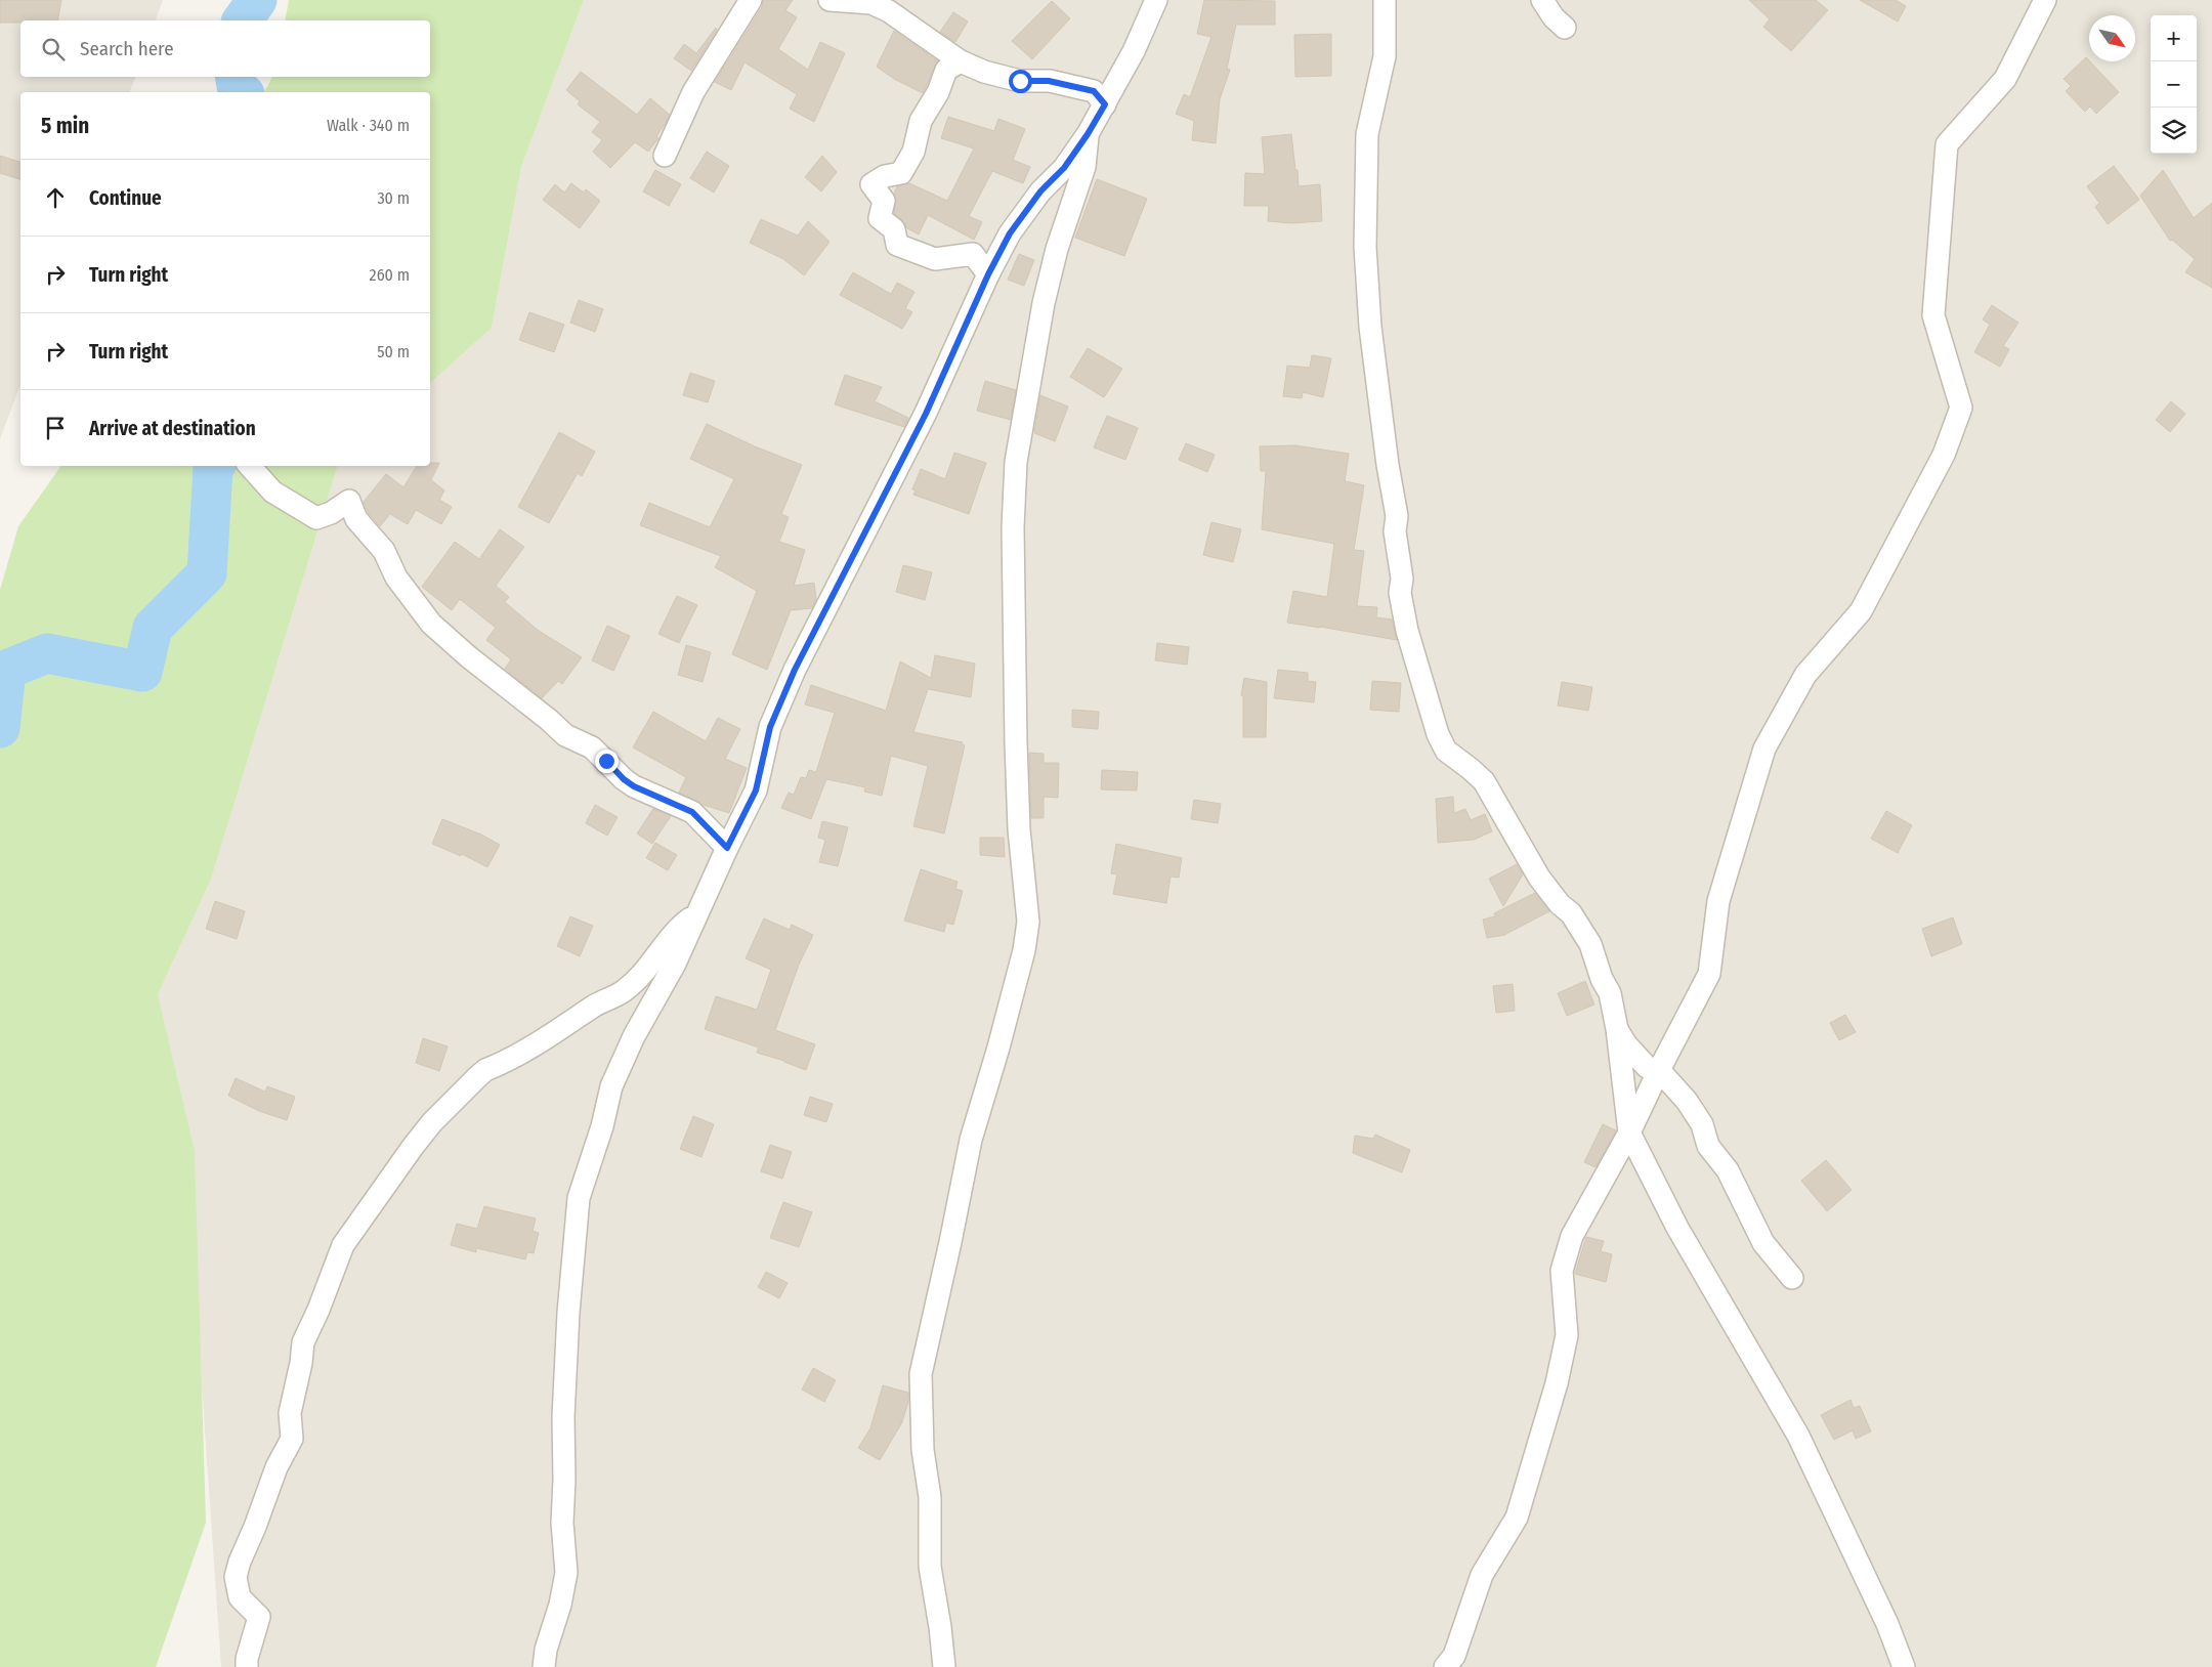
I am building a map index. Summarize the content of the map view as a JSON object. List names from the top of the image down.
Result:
{
  "north": "bottom right",
  "page": {
    "map_buttons": ["+", "−"],
    "search": "Search here",
    "heading": ["5 min", "Walk · 340 m"],
    "list": [
      ["Continue", "30 m"],
      ["Turn right", "260 m"],
      ["Turn right", "50 m"],
      "Arrive at destination"
    ]
  }
}
